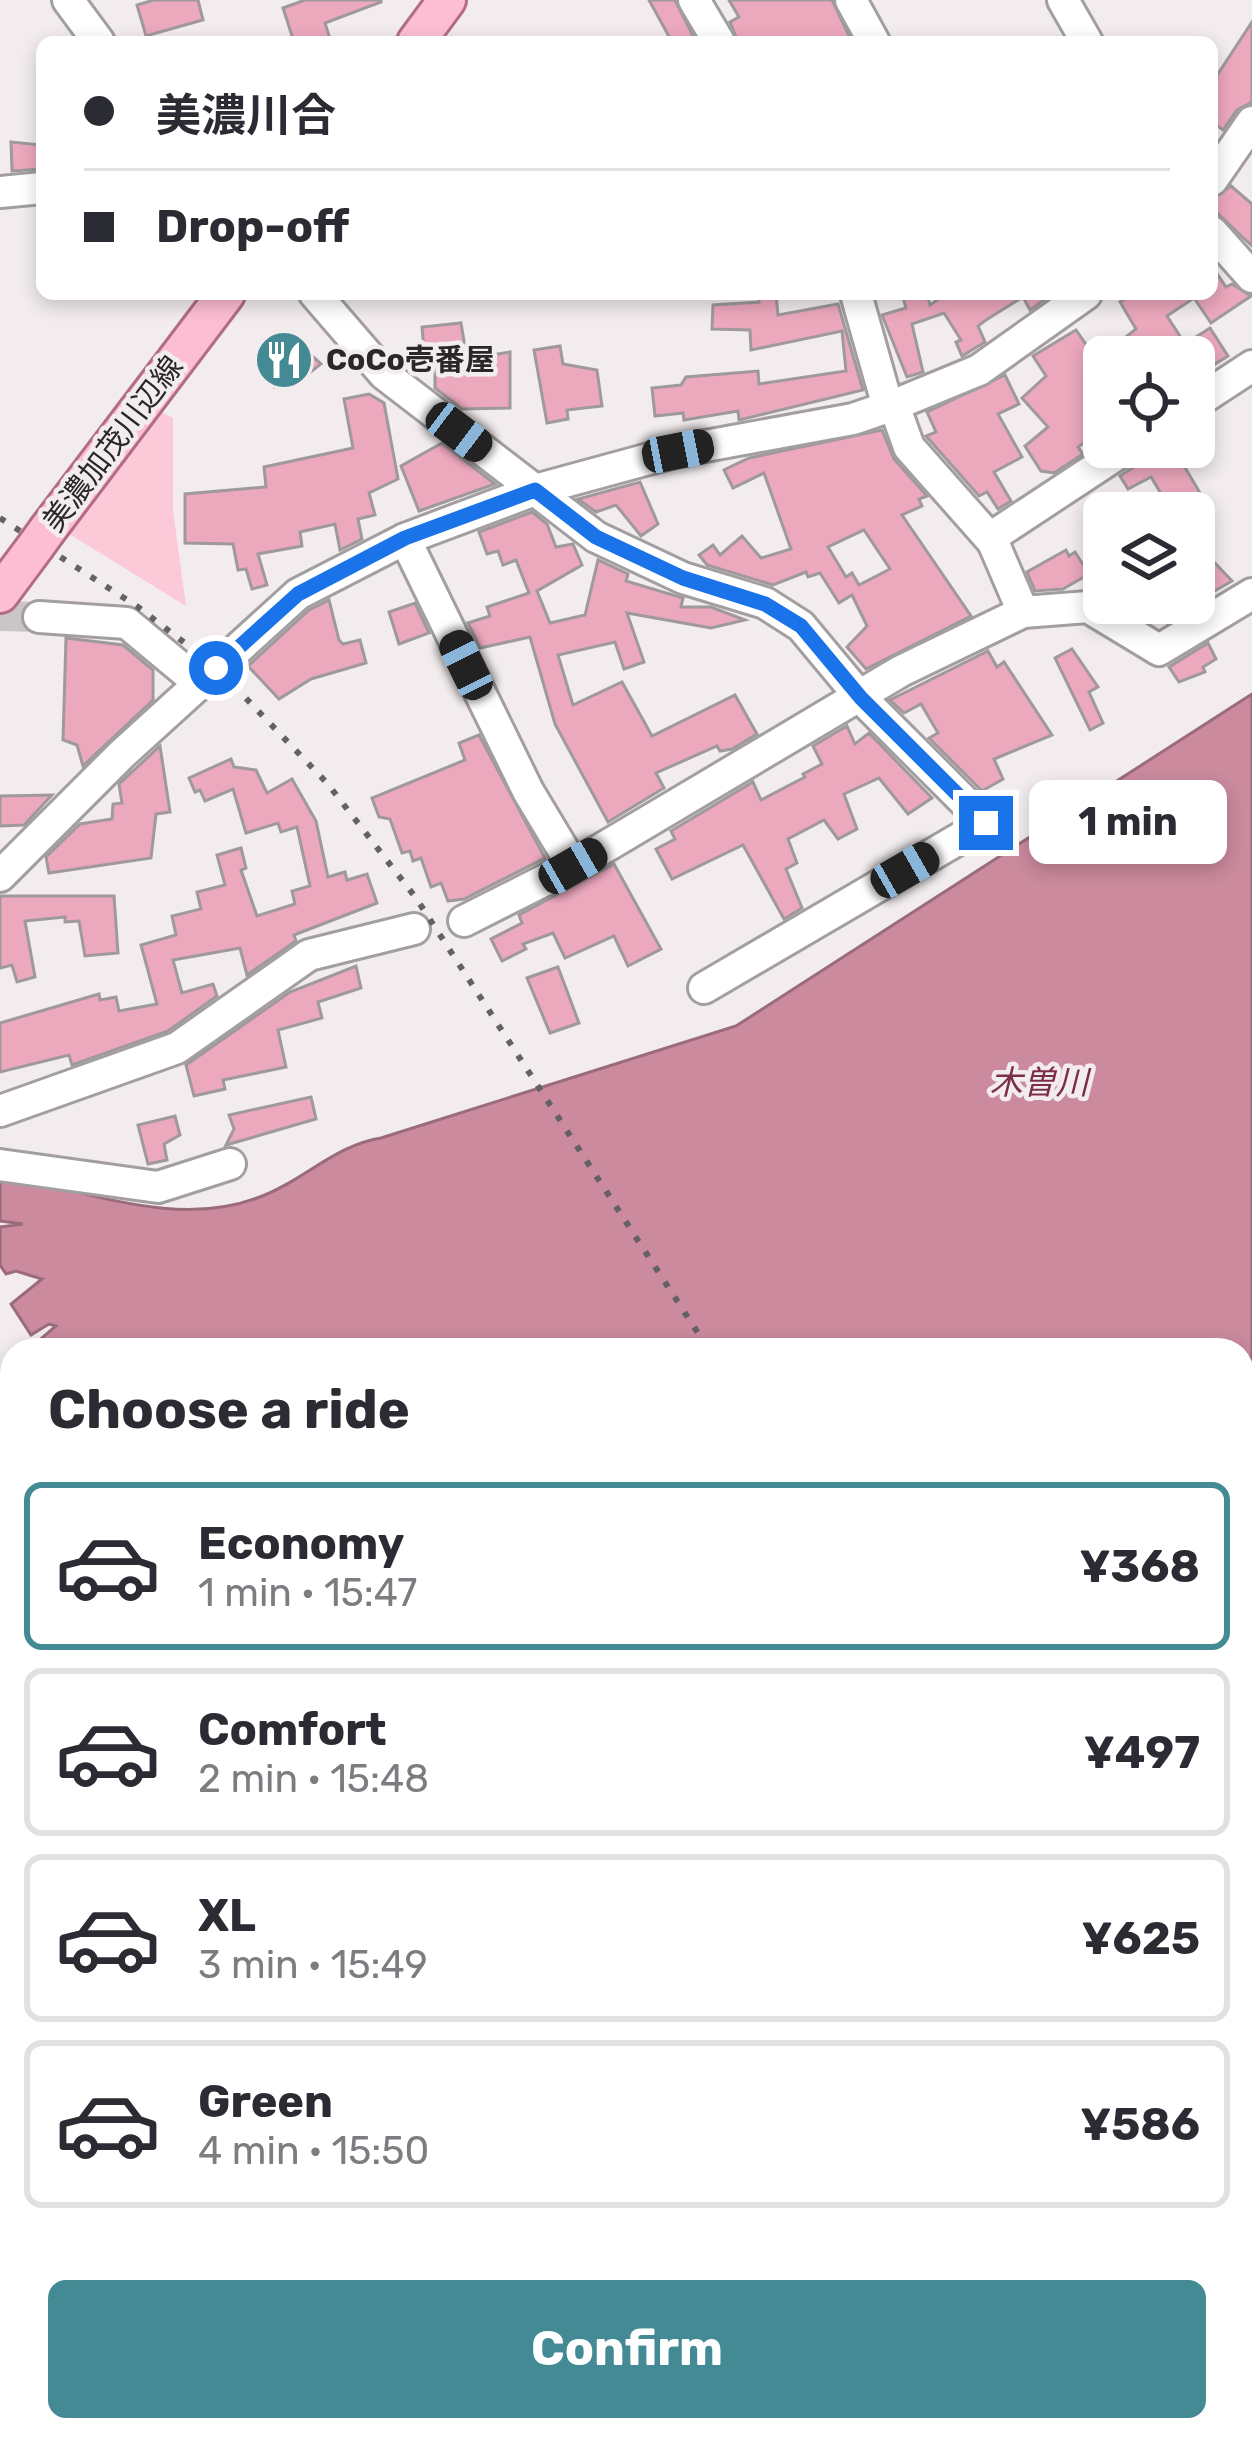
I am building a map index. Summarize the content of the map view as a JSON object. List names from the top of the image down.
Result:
{
  "streets": {
    "main road": ["美濃加茂川辺線"]
  },
  "water": ["木曽川"],
  "places": {
    "restaurant": ["CoCo壱番屋"]
  },
  "page": {
    "banner": ["美濃川合", "Drop-off"],
    "bubble": "1 min",
    "heading": "Choose a ride",
    "list": [
      {
        "name": "Economy",
        "note": "1 min · 15:47",
        "value": "¥368"
      },
      {
        "name": "Comfort",
        "note": "2 min · 15:48",
        "value": "¥497"
      },
      {
        "name": "XL",
        "note": "3 min · 15:49",
        "value": "¥625"
      },
      {
        "name": "Green",
        "note": "4 min · 15:50",
        "value": "¥586"
      }
    ],
    "buttons": "Confirm"
  }
}
